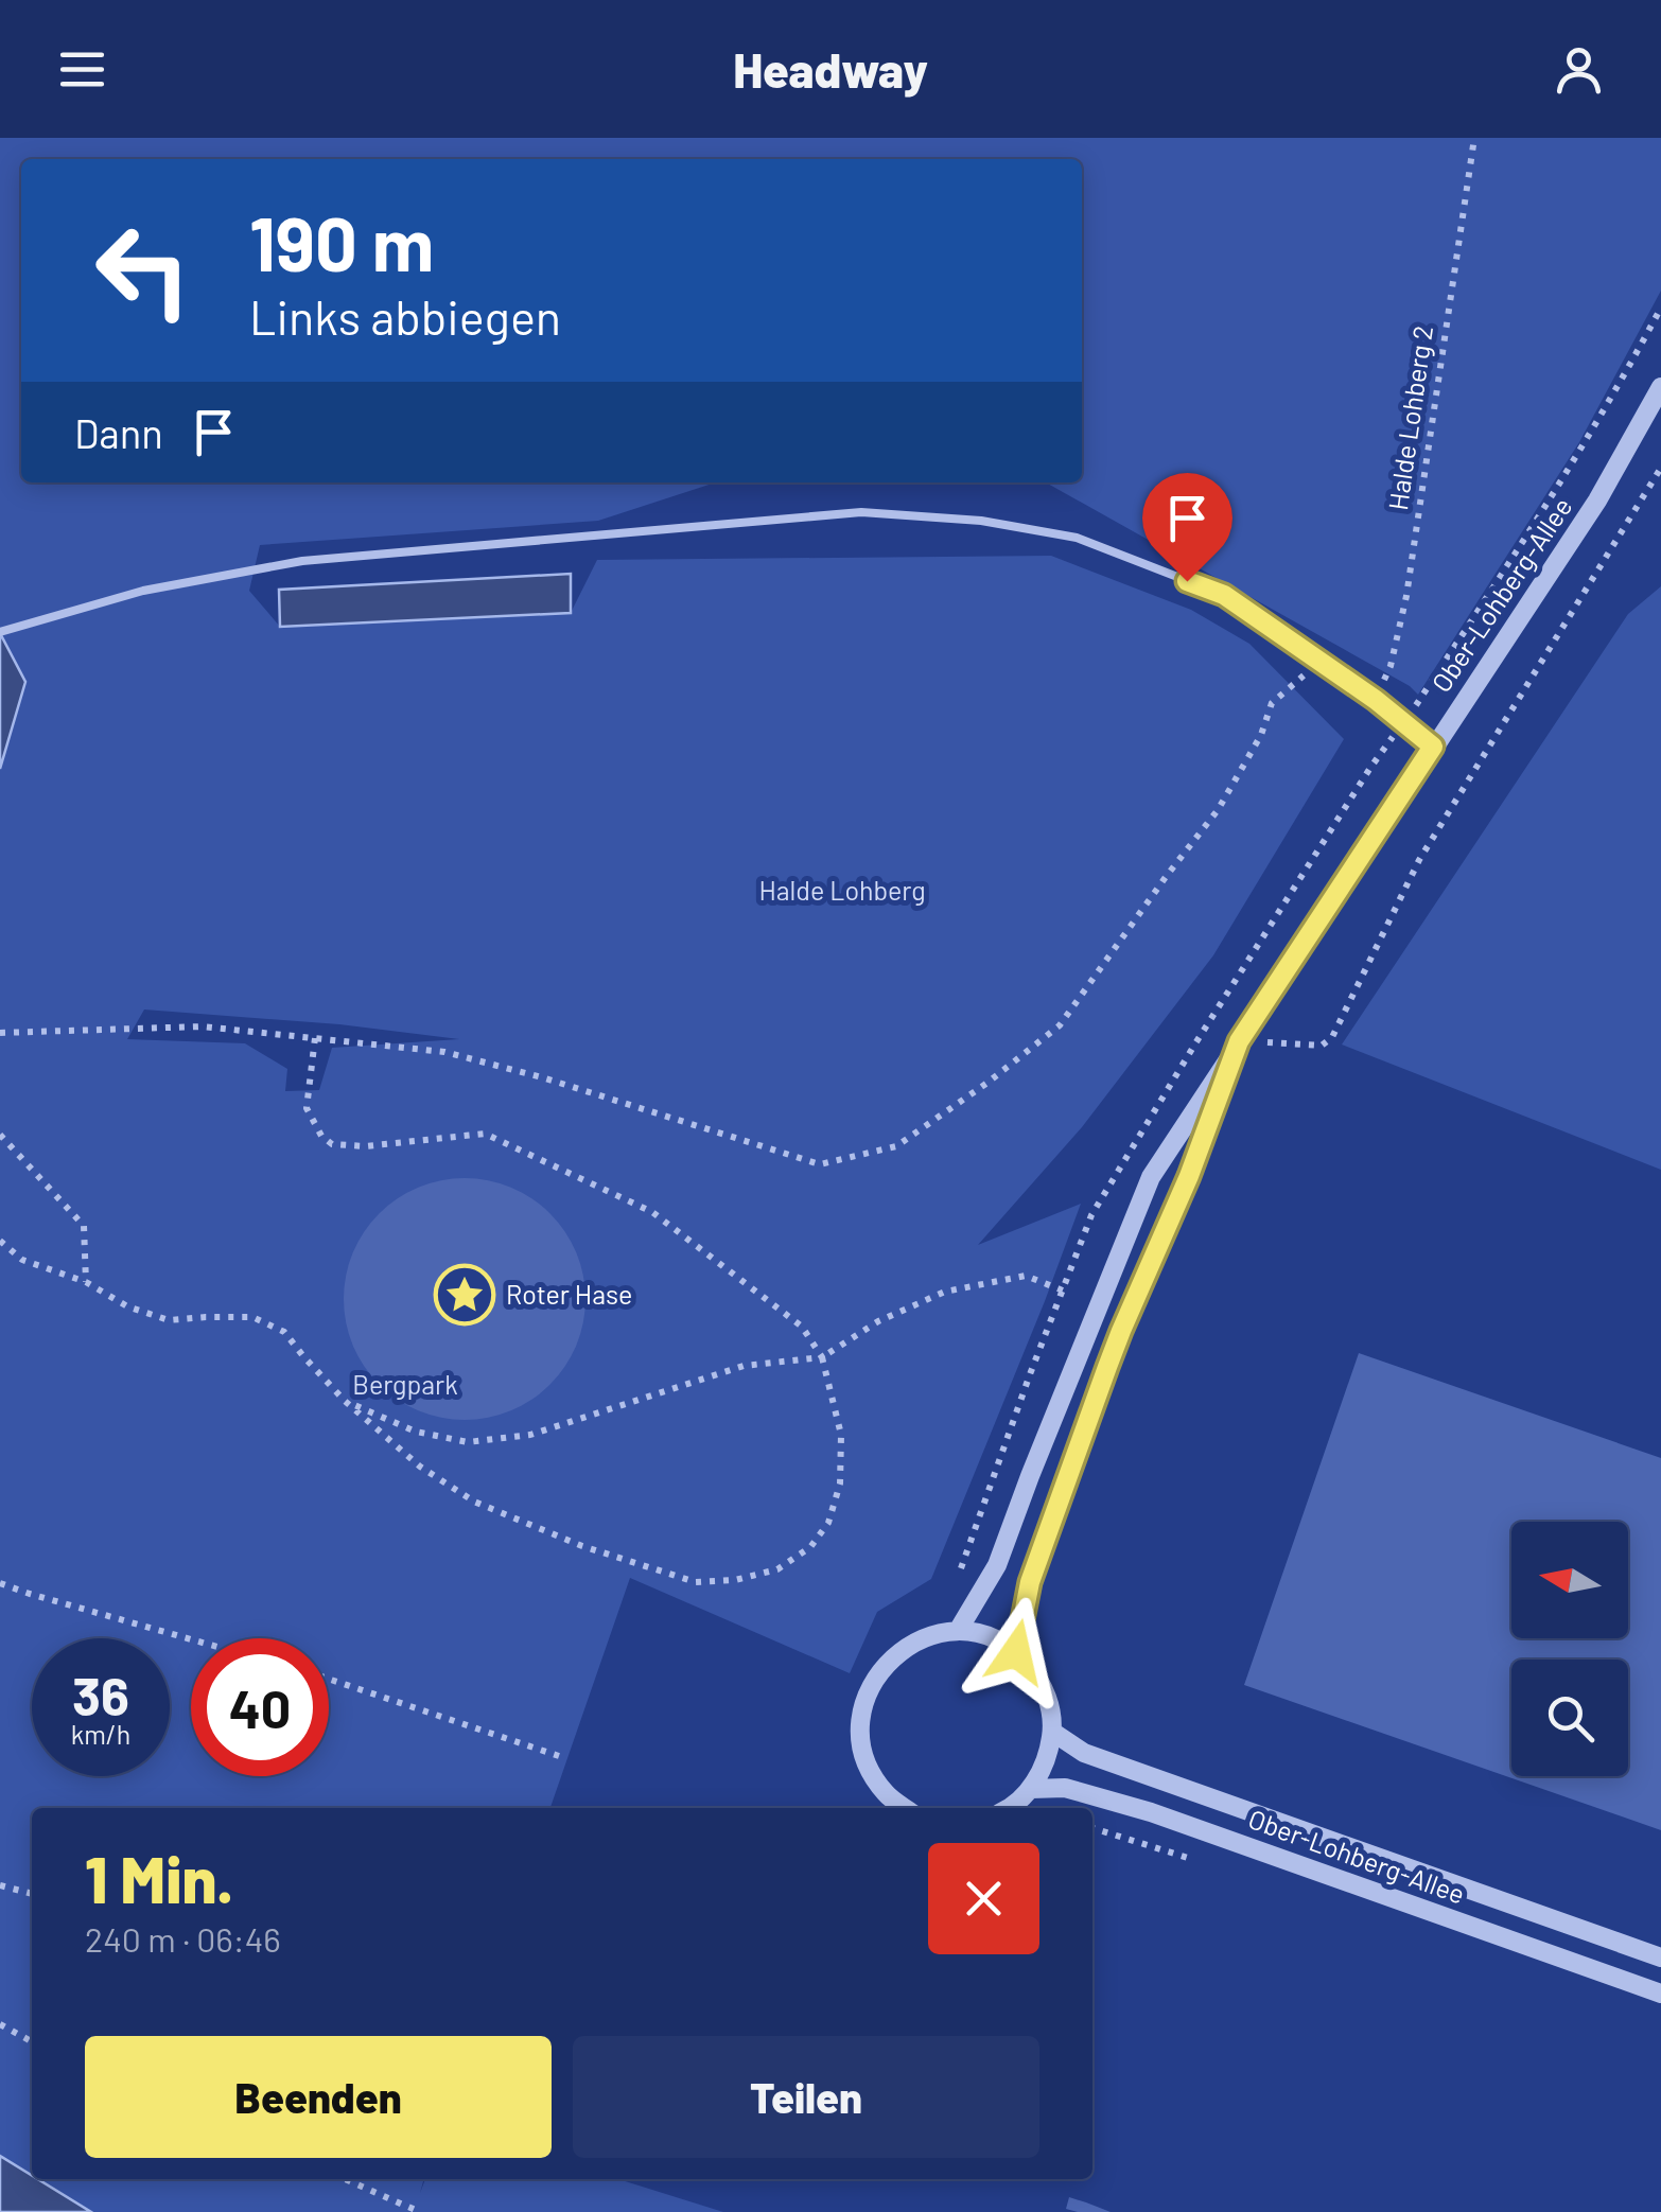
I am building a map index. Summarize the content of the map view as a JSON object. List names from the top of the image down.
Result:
{
  "streets": {
    "street": ["Ober-Lohberg-Allee"],
    "path": ["Halde Lohberg 2"]
  },
  "parks": ["Halde Lohberg", "Bergpark"],
  "places": {
    "place": ["Roter Hase"]
  },
  "north": "left",
  "page": {
    "header": "Headway",
    "turn": ["190 m", "Links abbiegen"],
    "then": "Dann",
    "speed": "36 km/h",
    "limit": "40",
    "heading": ["1 Min.", "240 m · 06:46"],
    "buttons": ["Beenden", "Teilen"]
  }
}
